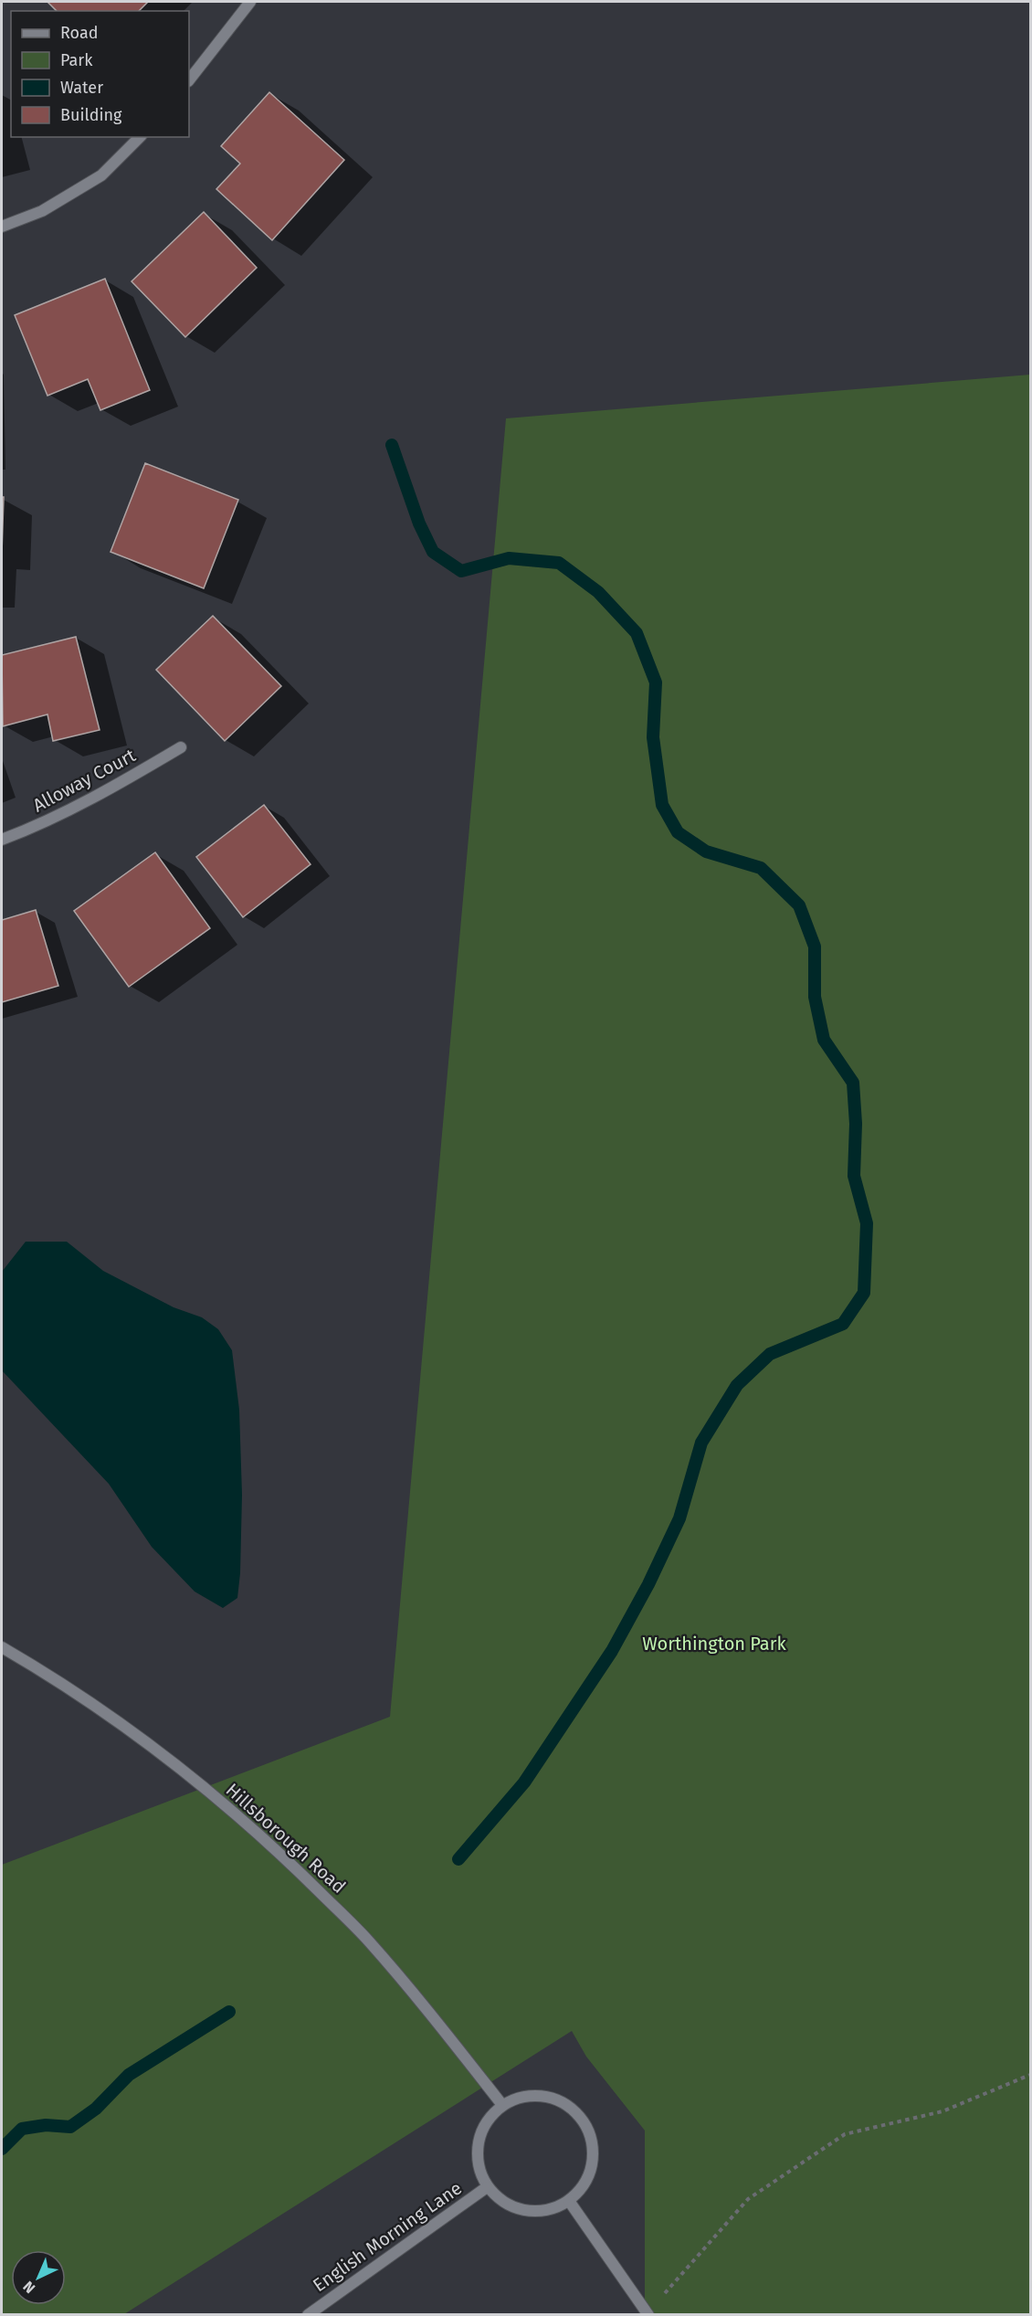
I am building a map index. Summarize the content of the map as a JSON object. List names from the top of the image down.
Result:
{
  "streets": {
    "street": ["Alloway Court", "Hillsborough Road", "English Morning Lane"]
  },
  "crossings": [
    ["Hillsborough Road", "English Morning Lane"]
  ],
  "parks": ["Worthington Park"],
  "legend": [
    "Road",
    "Park",
    "Water",
    "Building"
  ],
  "north": "bottom left"
}
